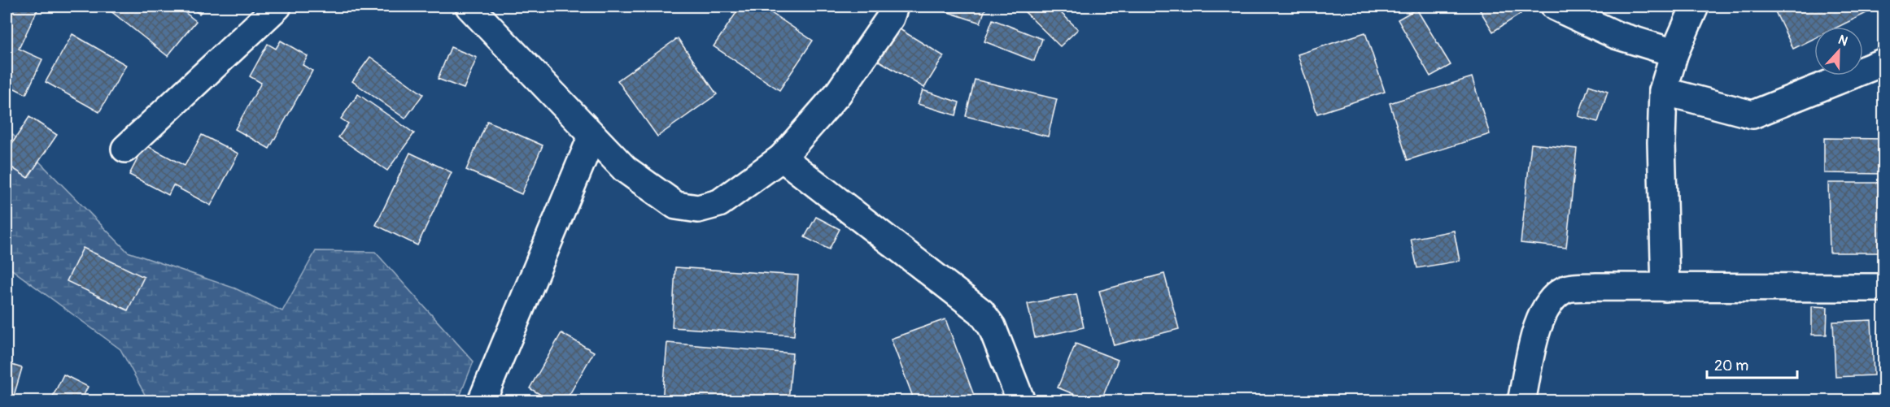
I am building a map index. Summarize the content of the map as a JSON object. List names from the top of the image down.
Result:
{
  "scale_bar": "20 m",
  "north": "top"
}
